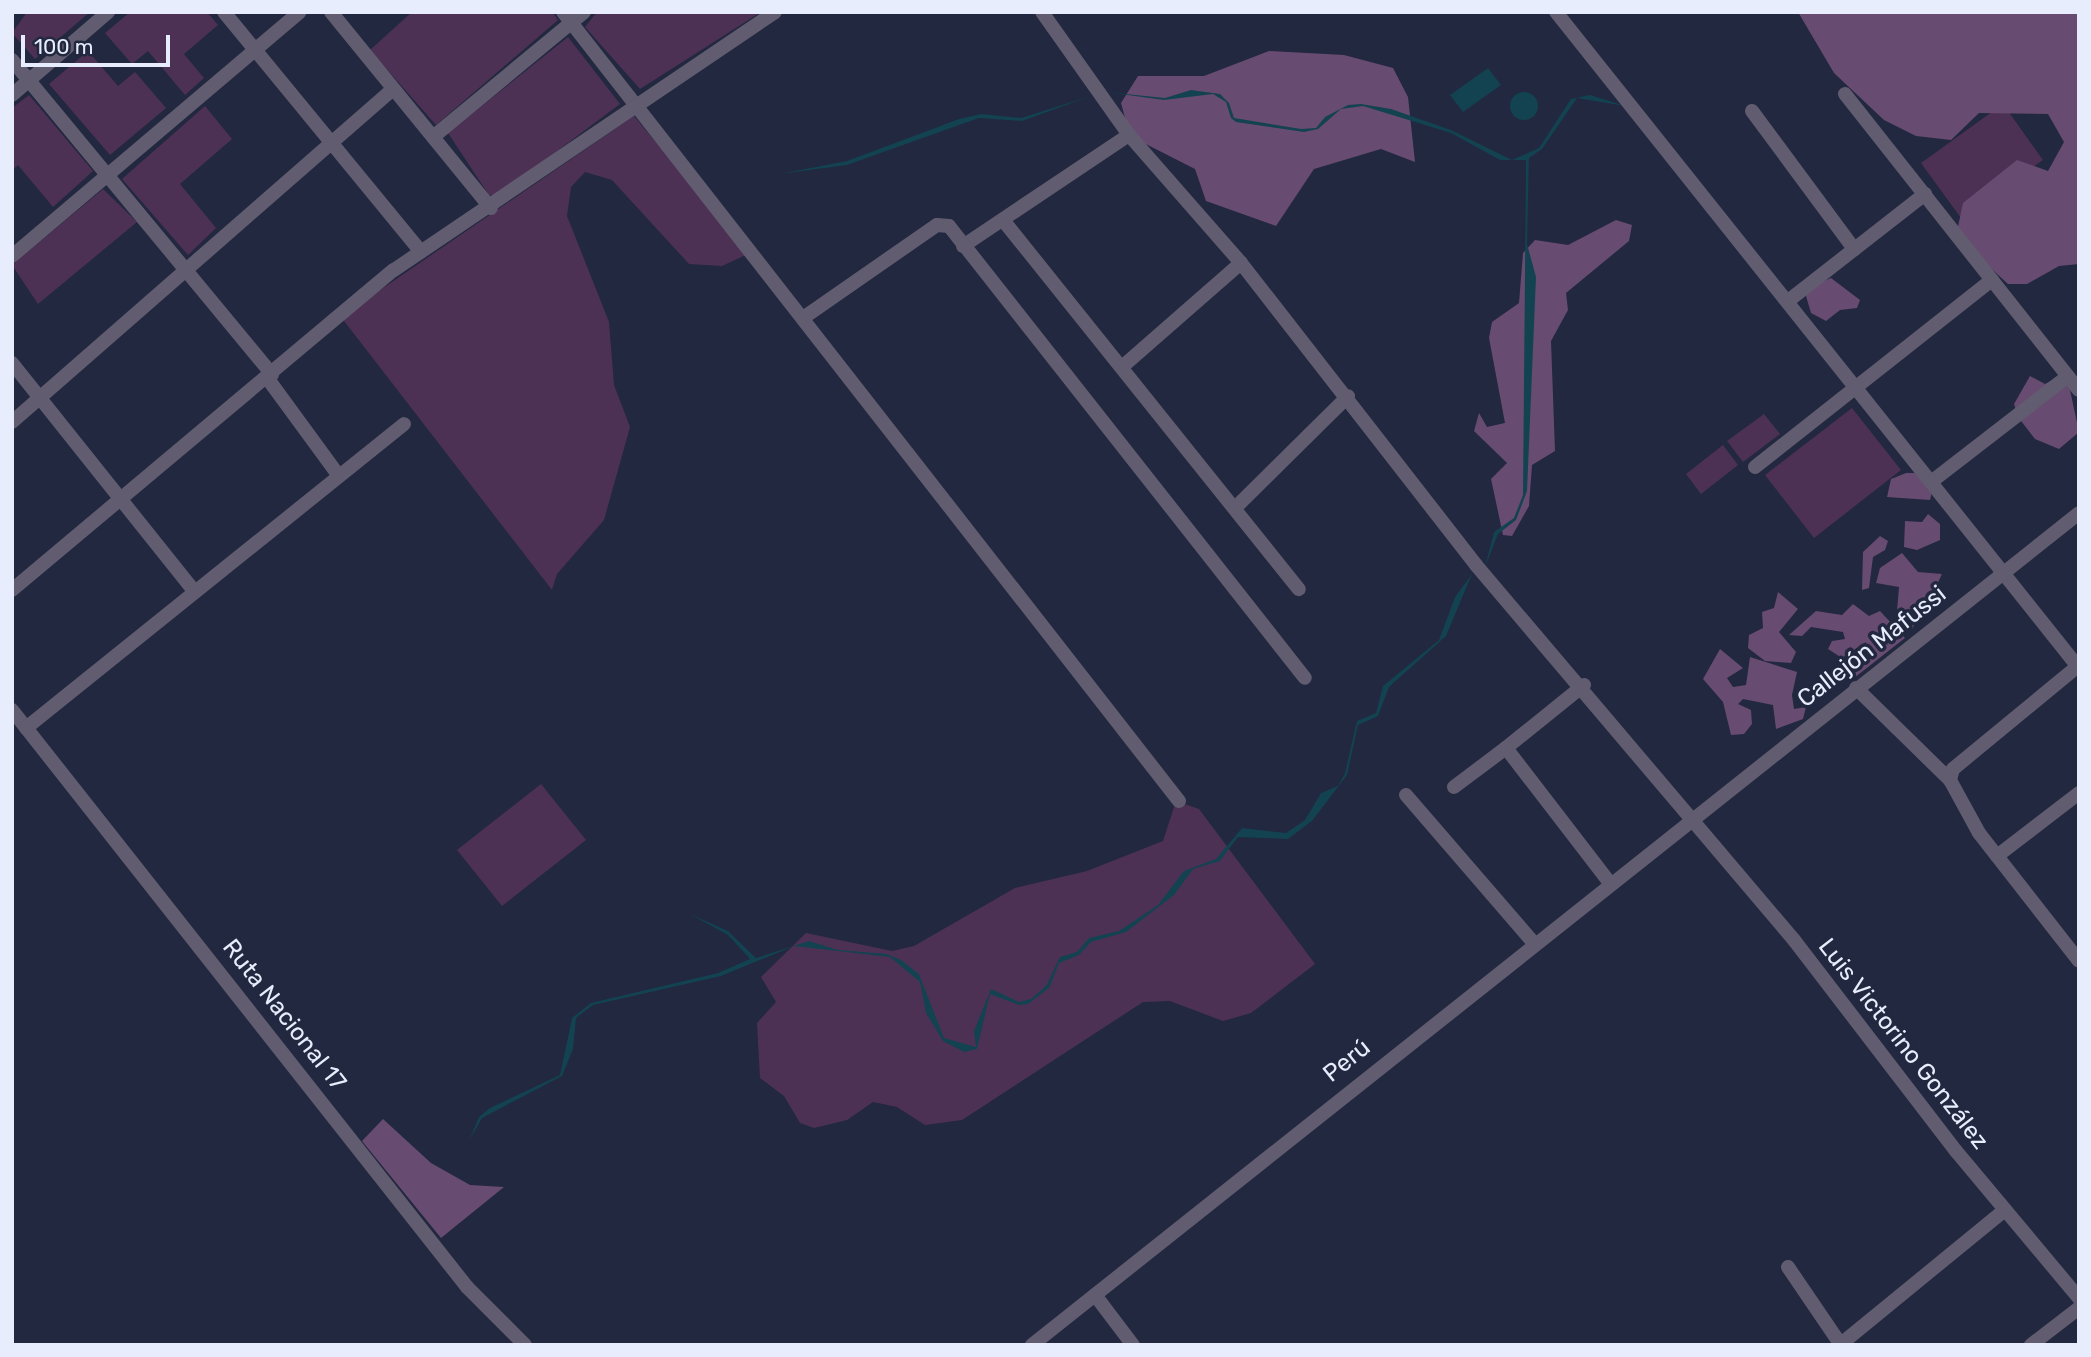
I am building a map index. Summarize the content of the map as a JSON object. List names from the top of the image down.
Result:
{
  "streets": {
    "street": [
      "Callejón Mafussi",
      "Ruta Nacional 17",
      "Luis Victorino González",
      "Perú"
    ]
  },
  "crossings": [
    ["Callejón Mafussi", "Luis Victorino González"],
    ["Callejón Mafussi", "Perú"],
    ["Luis Victorino González", "Perú"]
  ],
  "scale_bar": "100 m"
}
